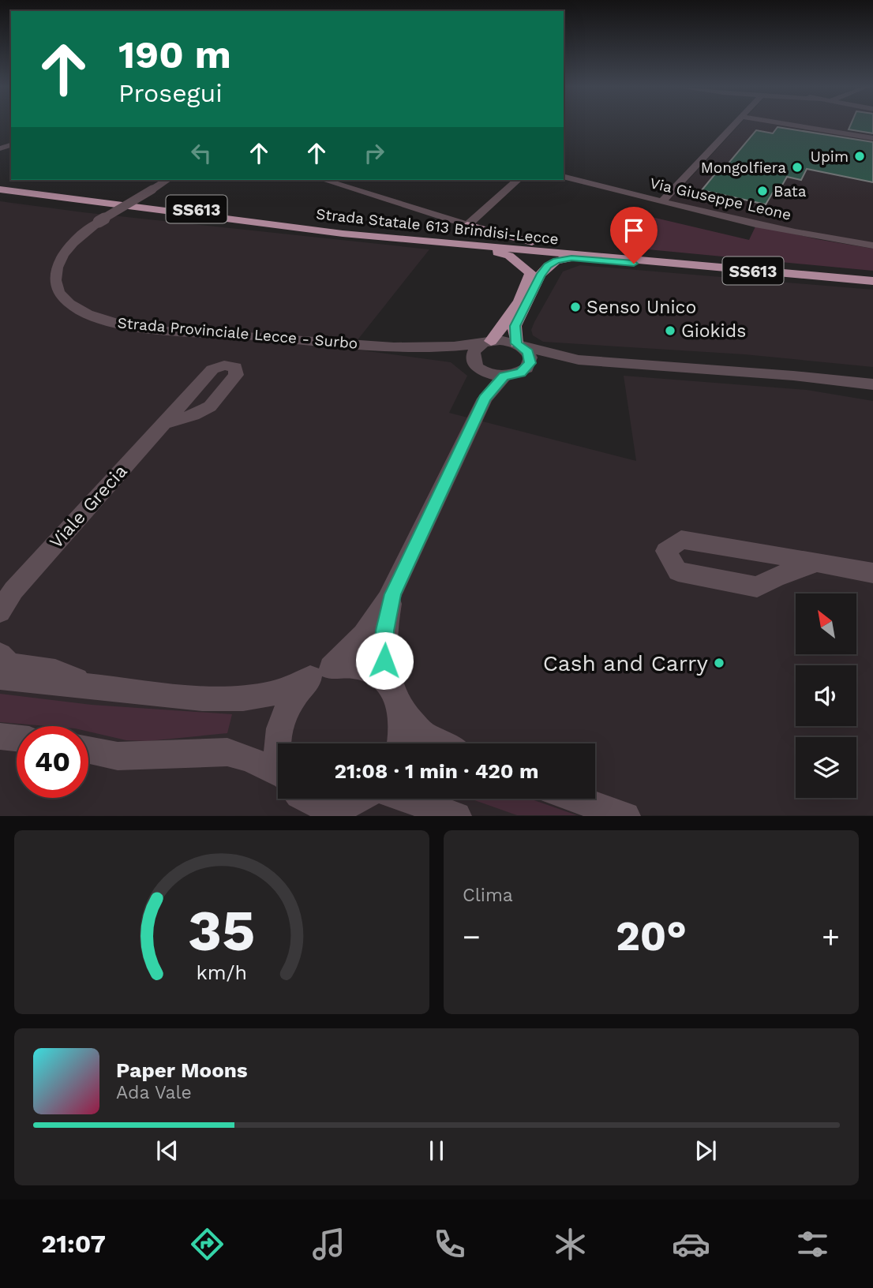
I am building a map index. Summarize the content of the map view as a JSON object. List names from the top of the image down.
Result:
{
  "streets": {
    "highway": ["SS613", "Strada Statale 613 Brindisi-Lecce"],
    "street": ["Via Giuseppe Leone", "Strada Provinciale Lecce - Surbo", "Viale Grecia"]
  },
  "places": [
    "Upim",
    "Mongolfiera",
    "Bata",
    "Senso Unico",
    "Giokids",
    "Cash and Carry"
  ],
  "north": "top left",
  "page": {
    "turn": ["190 m", "Prosegui"],
    "limit": "40",
    "trip": "21:08 · 1 min · 420 m",
    "tile": "Clima",
    "heat": ["−", "20°", "+"],
    "song": ["Paper Moons", "Ada Vale"],
    "tabs": "21:07",
    "gauge": ["35", "km/h"]
  }
}
